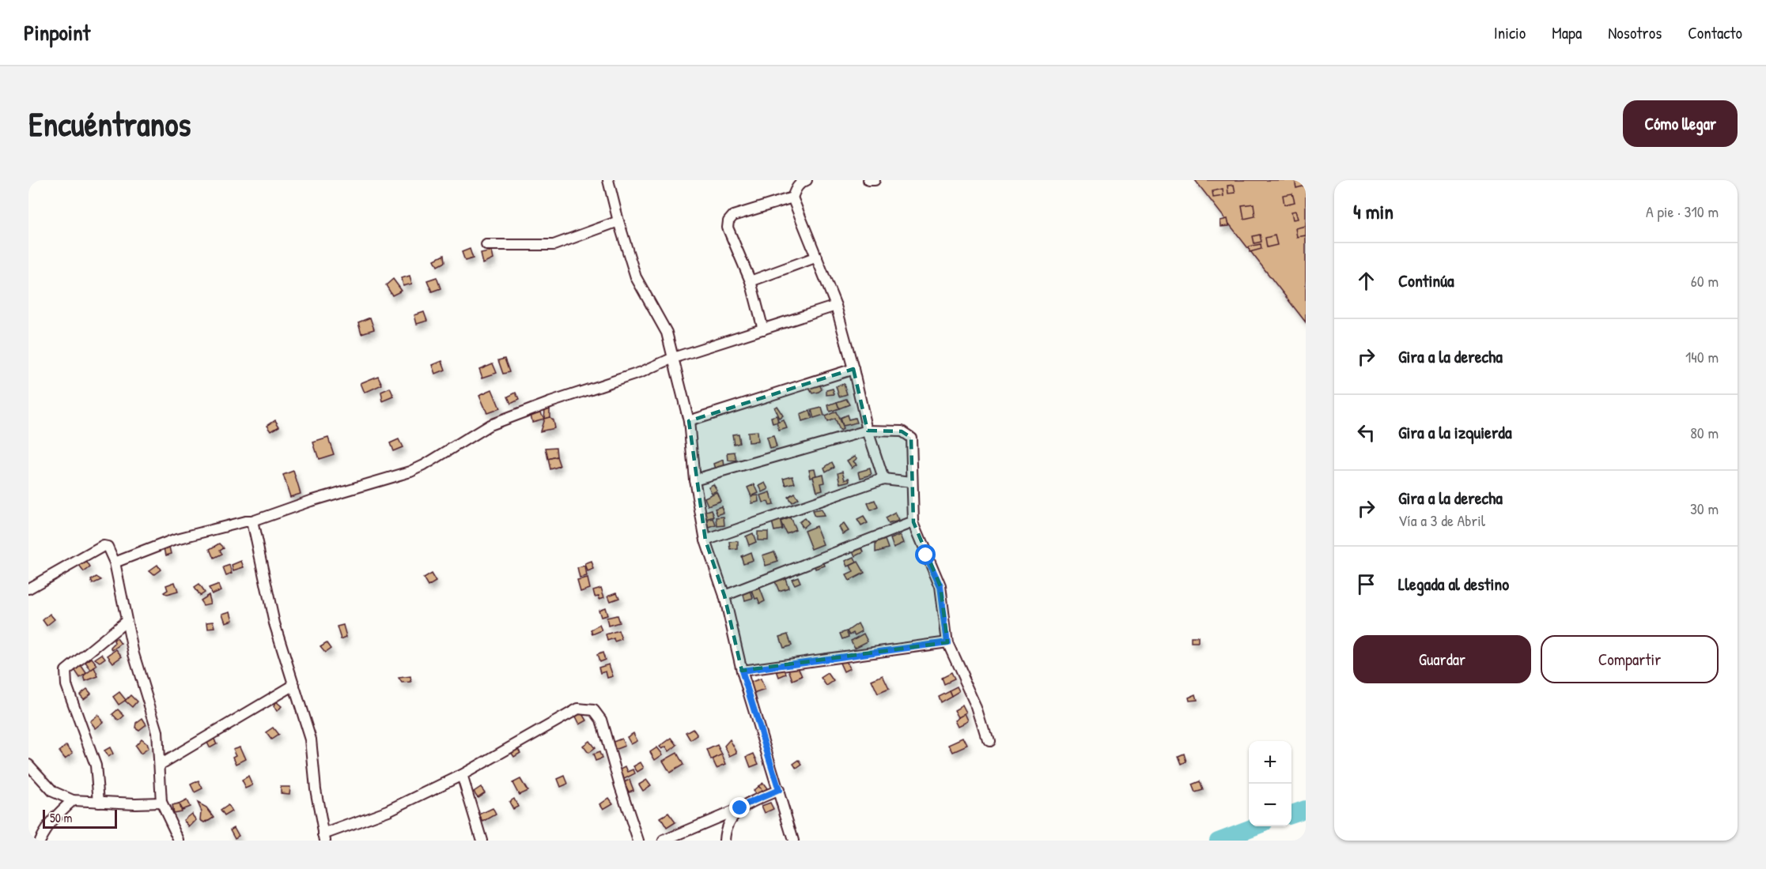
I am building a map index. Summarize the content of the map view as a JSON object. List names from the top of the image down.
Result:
{
  "scale_bar": "50 m",
  "page": {
    "header": "Pinpoint",
    "nav": [
      "Inicio",
      "Mapa",
      "Nosotros",
      "Contacto"
    ],
    "buttons": [
      "Cómo llegar",
      ["Guardar", "Compartir"]
    ],
    "title": "Encuéntranos",
    "heading": ["4 min", "A pie · 310 m"],
    "list": [
      ["Continúa", "60 m"],
      ["Gira a la derecha", "140 m"],
      ["Gira a la izquierda", "80 m"],
      ["Gira a la derecha", "Vía a 3 de Abril", "30 m"],
      "Llegada al destino"
    ],
    "map_buttons": ["+", "−"],
    "scale": "50 m"
  }
}
